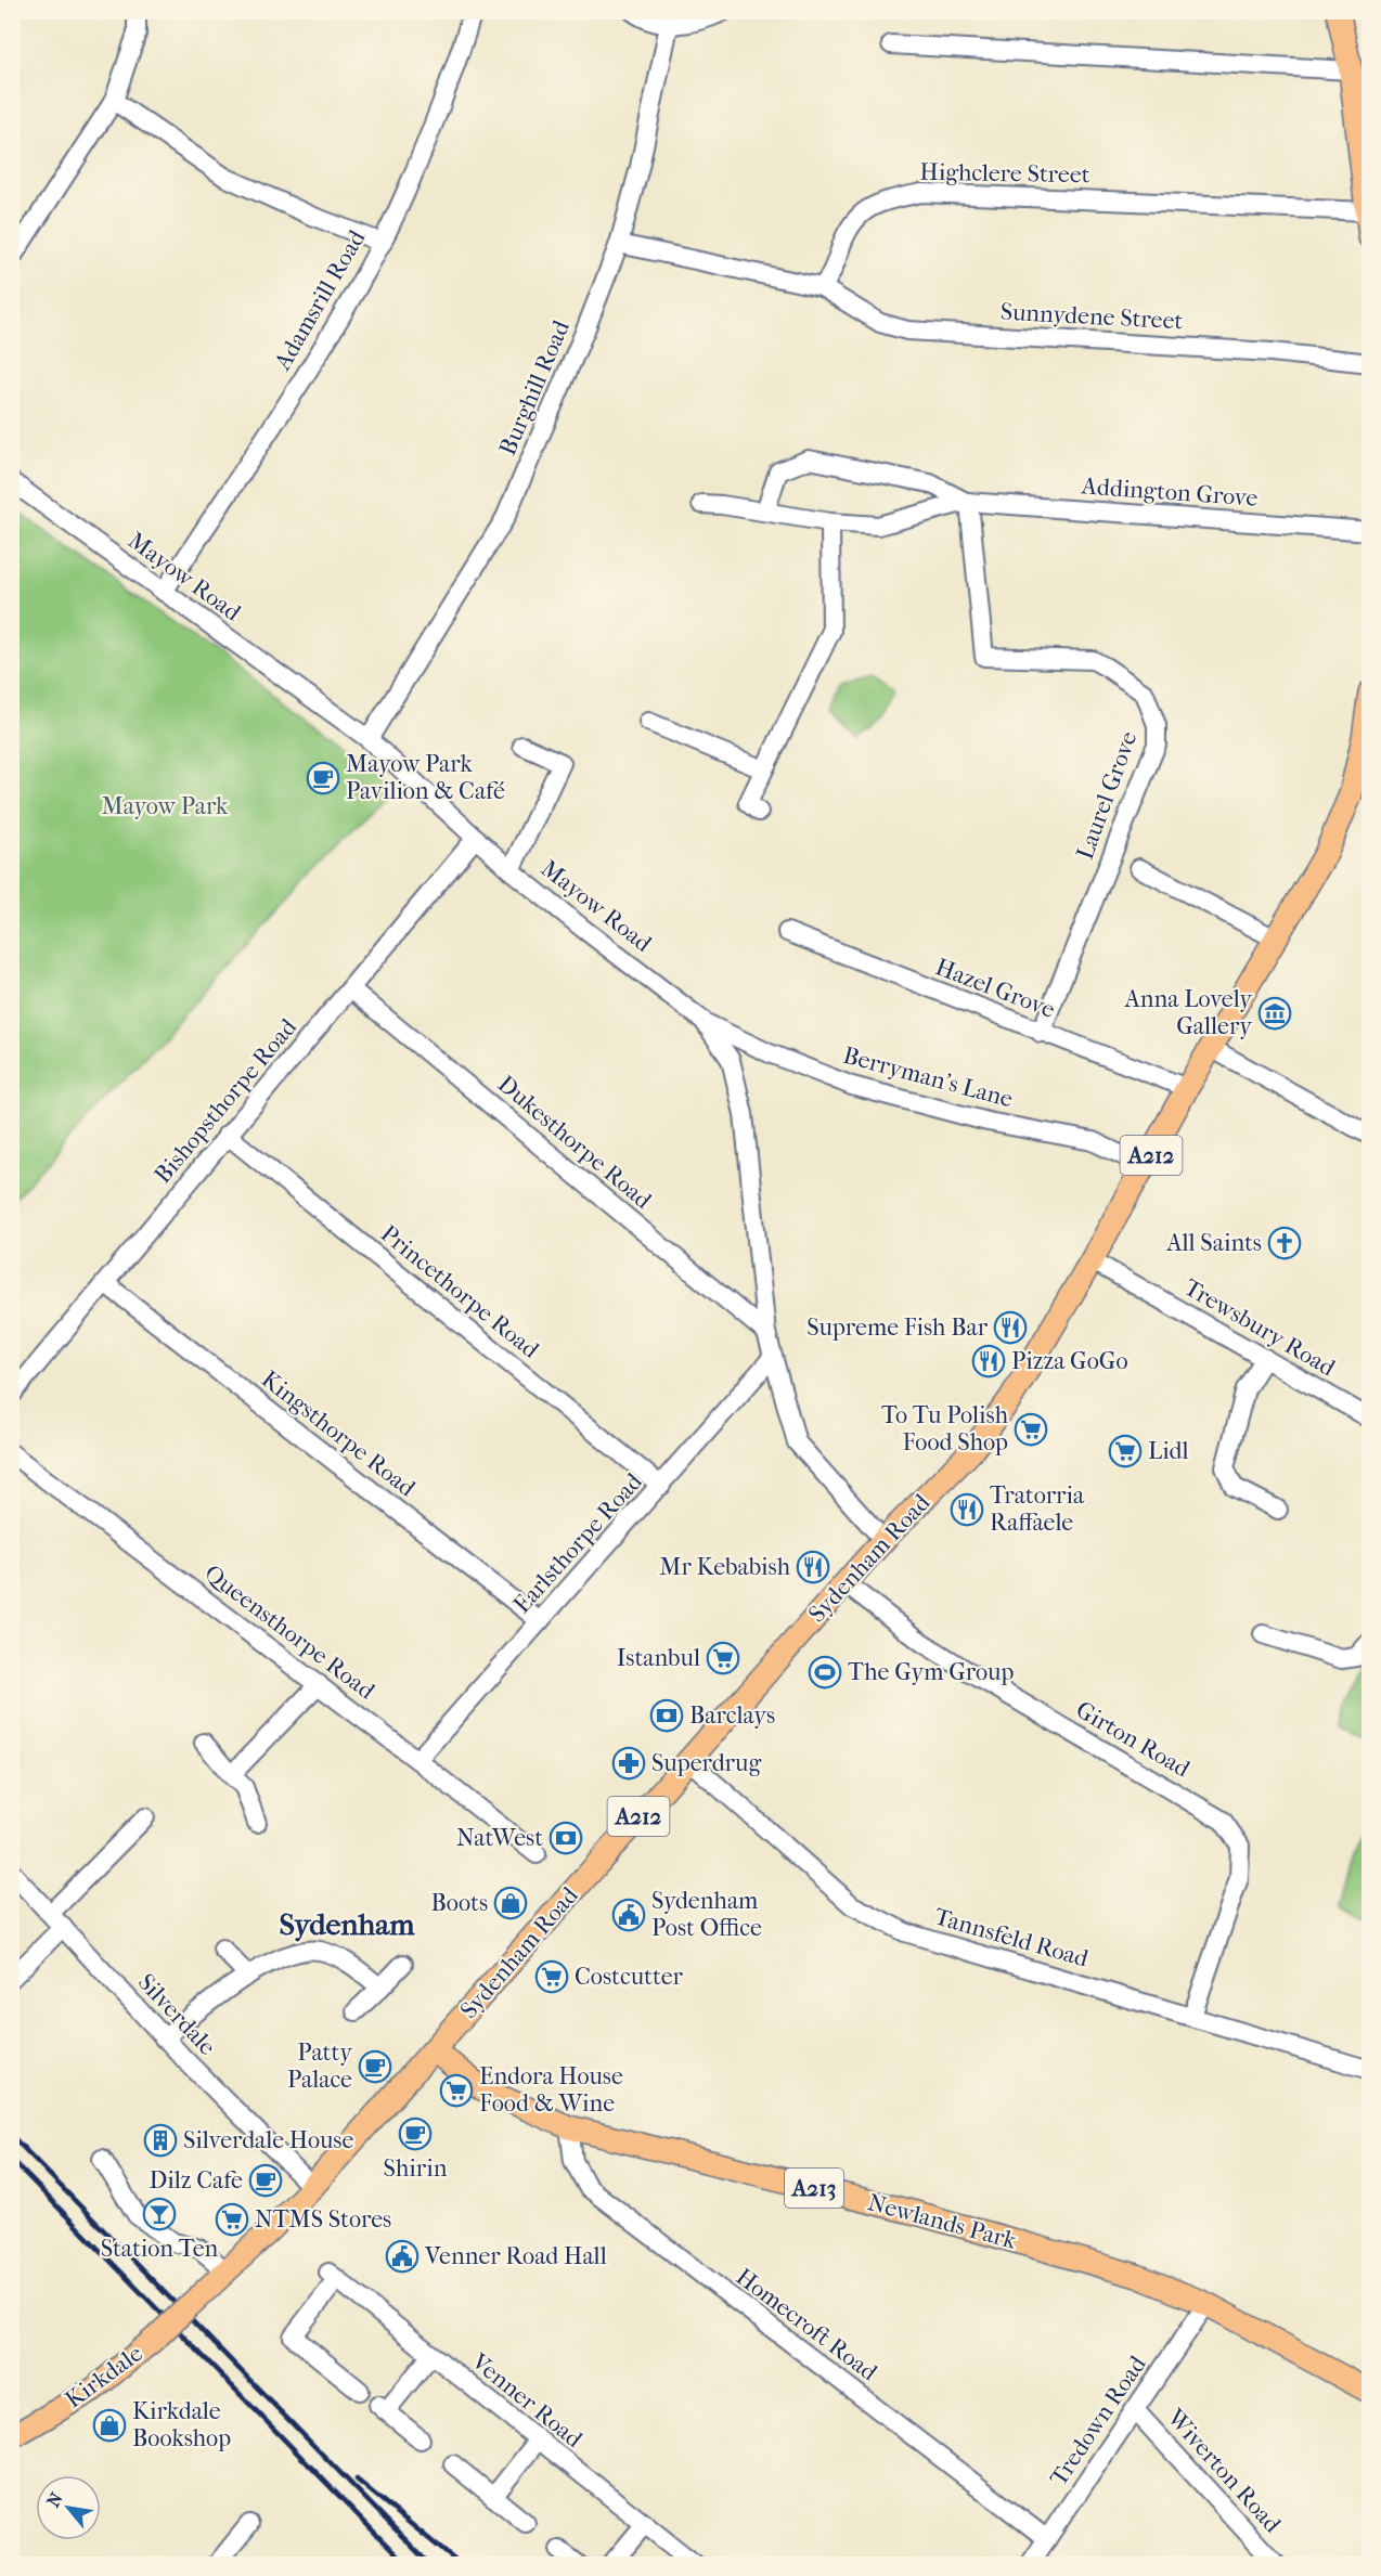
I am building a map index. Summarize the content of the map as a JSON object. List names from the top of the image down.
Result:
{
  "streets": {
    "main road": [
      "A212",
      "Sydenham Road",
      "A213",
      "Newlands Park",
      "Kirkdale"
    ],
    "street": [
      "Highclere Street",
      "Adamsrill Road",
      "Sunnydene Street",
      "Burghill Road",
      "Addington Grove",
      "Mayow Road",
      "Laurel Grove",
      "Hazel Grove",
      "Berryman's Lane",
      "Bishopsthorpe Road",
      "Dukesthorpe Road",
      "Princethorpe Road",
      "Trewsbury Road",
      "Kingsthorpe Road",
      "Earlsthorpe Road",
      "Queensthorpe Road",
      "Girton Road",
      "Tannsfeld Road",
      "Silverdale",
      "Homecroft Road",
      "Venner Road",
      "Tredown Road",
      "Wiverton Road"
    ]
  },
  "crossings": [
    ["Highclere Street", "Sunnydene Street"],
    ["Adamsrill Road", "Mayow Road"],
    ["Burghill Road", "Mayow Road"],
    ["Addington Grove", "Laurel Grove"],
    ["Mayow Road", "Berryman's Lane"],
    ["Mayow Road", "Bishopsthorpe Road"],
    ["Mayow Road", "Dukesthorpe Road"],
    ["Mayow Road", "Earlsthorpe Road"],
    ["Mayow Road", "Sydenham Road"],
    ["Laurel Grove", "Hazel Grove"],
    ["Hazel Grove", "Sydenham Road"],
    ["Berryman's Lane", "Sydenham Road"],
    ["Bishopsthorpe Road", "Dukesthorpe Road"],
    ["Bishopsthorpe Road", "Princethorpe Road"],
    ["Bishopsthorpe Road", "Kingsthorpe Road"],
    ["Princethorpe Road", "Earlsthorpe Road"],
    ["Trewsbury Road", "Sydenham Road"],
    ["Kingsthorpe Road", "Earlsthorpe Road"],
    ["Earlsthorpe Road", "Queensthorpe Road"],
    ["Sydenham Road", "Girton Road"],
    ["Sydenham Road", "Tannsfeld Road"],
    ["Sydenham Road", "Silverdale"],
    ["Sydenham Road", "Newlands Park"],
    ["Sydenham Road", "Kirkdale"],
    ["Girton Road", "Tannsfeld Road"],
    ["Newlands Park", "Homecroft Road"],
    ["Newlands Park", "Tredown Road"],
    ["Homecroft Road", "Tredown Road"],
    ["Tredown Road", "Wiverton Road"]
  ],
  "districts": ["Sydenham"],
  "parks": ["Mayow Park"],
  "places": {
    "cafe": [
      "Mayow Park Pavilion & Café",
      "Patty Palace",
      "Shirin",
      "Dilz Cafe"
    ],
    "museum": ["Anna Lovely Gallery"],
    "church": ["All Saints"],
    "restaurant": [
      "Supreme Fish Bar",
      "Pizza GoGo",
      "Tratorria Raffaele",
      "Mr Kebabish"
    ],
    "supermarket": [
      "To Tu Polish Food Shop",
      "Lidl",
      "Istanbul",
      "Costcutter",
      "Endora House Food & Wine",
      "NTMS Stores"
    ],
    "sports": ["The Gym Group"],
    "bank": ["Barclays", "NatWest"],
    "pharmacy": ["Superdrug"],
    "shop": ["Boots", "Kirkdale Bookshop"],
    "public building": ["Sydenham Post Office", "Venner Road Hall"],
    "building": ["Silverdale House"],
    "bar": ["Station Ten"]
  },
  "north": "top left"
}
